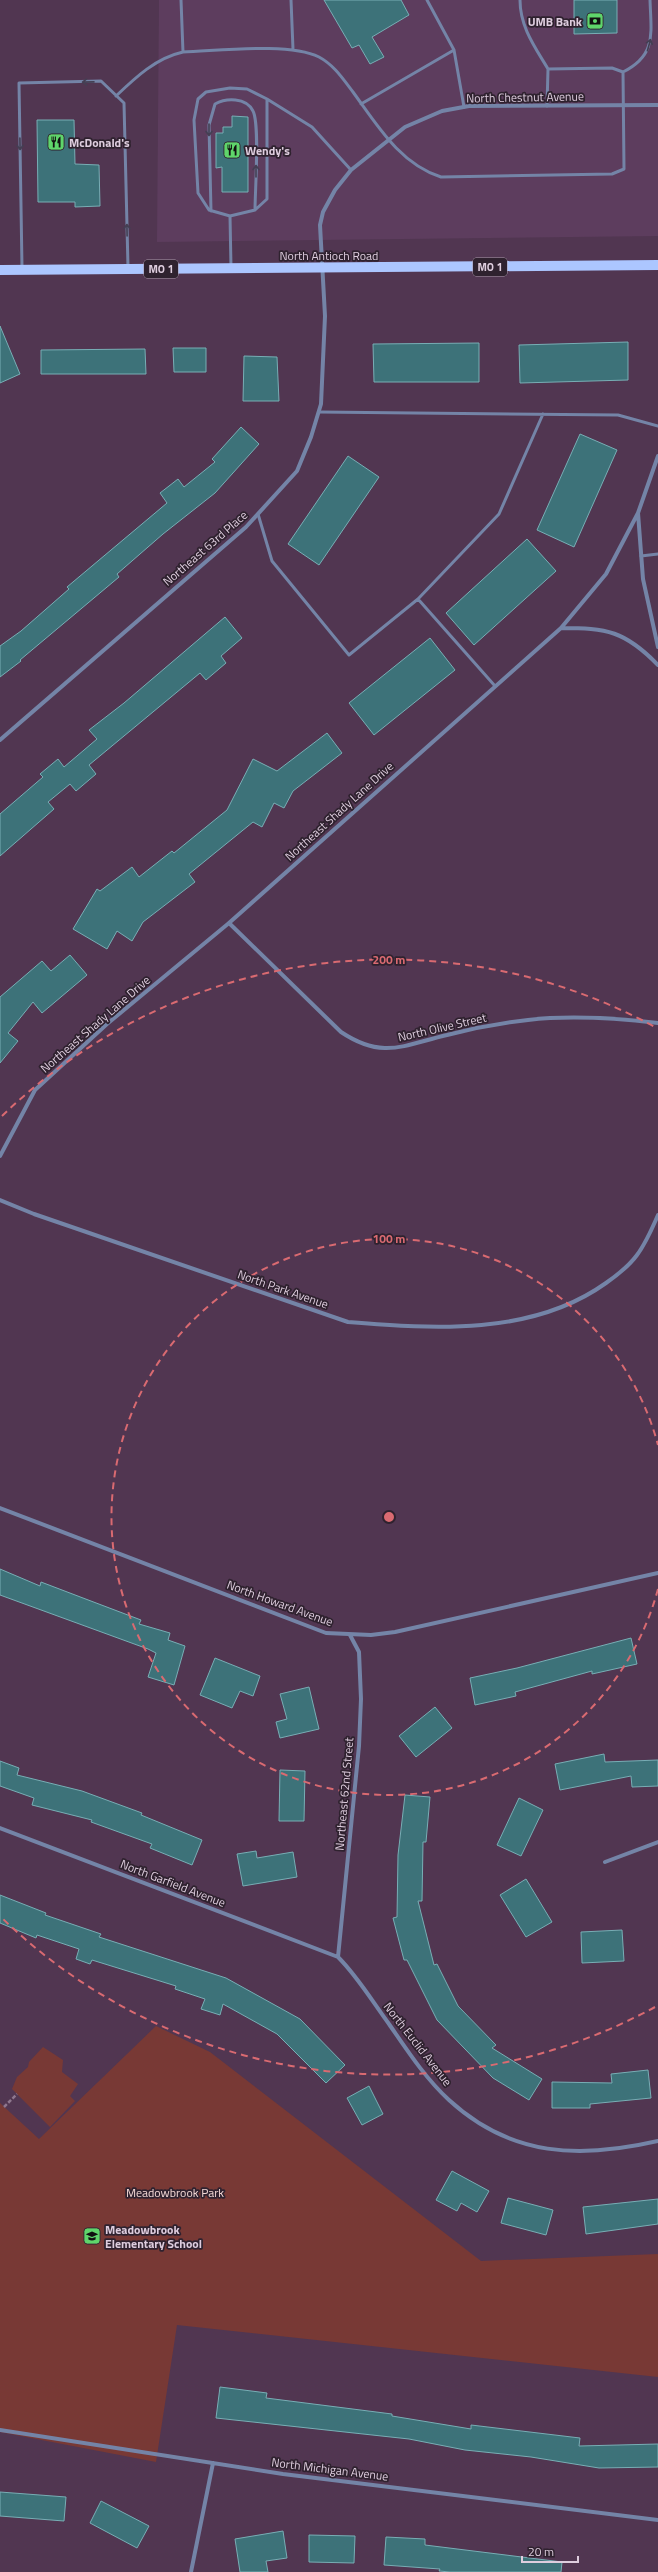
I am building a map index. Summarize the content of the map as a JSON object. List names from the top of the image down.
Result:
{
  "streets": {
    "main road": ["North Antioch Road", "MO 1"],
    "street": [
      "North Chestnut Avenue",
      "Northeast 63rd Place",
      "Northeast Shady Lane Drive",
      "North Olive Street",
      "North Park Avenue",
      "North Howard Avenue",
      "Northeast 62nd Street",
      "North Garfield Avenue",
      "North Euclid Avenue",
      "North Michigan Avenue"
    ]
  },
  "crossings": [
    ["North Chestnut Avenue", "North Antioch Road"],
    ["North Chestnut Avenue", "Northeast 63rd Place"],
    ["North Antioch Road", "Northeast 63rd Place"],
    ["Northeast Shady Lane Drive", "North Olive Street"],
    ["North Howard Avenue", "Northeast 62nd Street"],
    ["Northeast 62nd Street", "North Garfield Avenue"],
    ["Northeast 62nd Street", "North Euclid Avenue"],
    ["North Garfield Avenue", "North Euclid Avenue"]
  ],
  "parks": ["Meadowbrook Park"],
  "places": {
    "bank": ["UMB Bank"],
    "restaurant": ["McDonald's", "Wendy's"],
    "school or university": ["Meadowbrook Elementary School"]
  },
  "scale_bar": "20 m",
  "rings": ["200 m", "100 m"]
}
